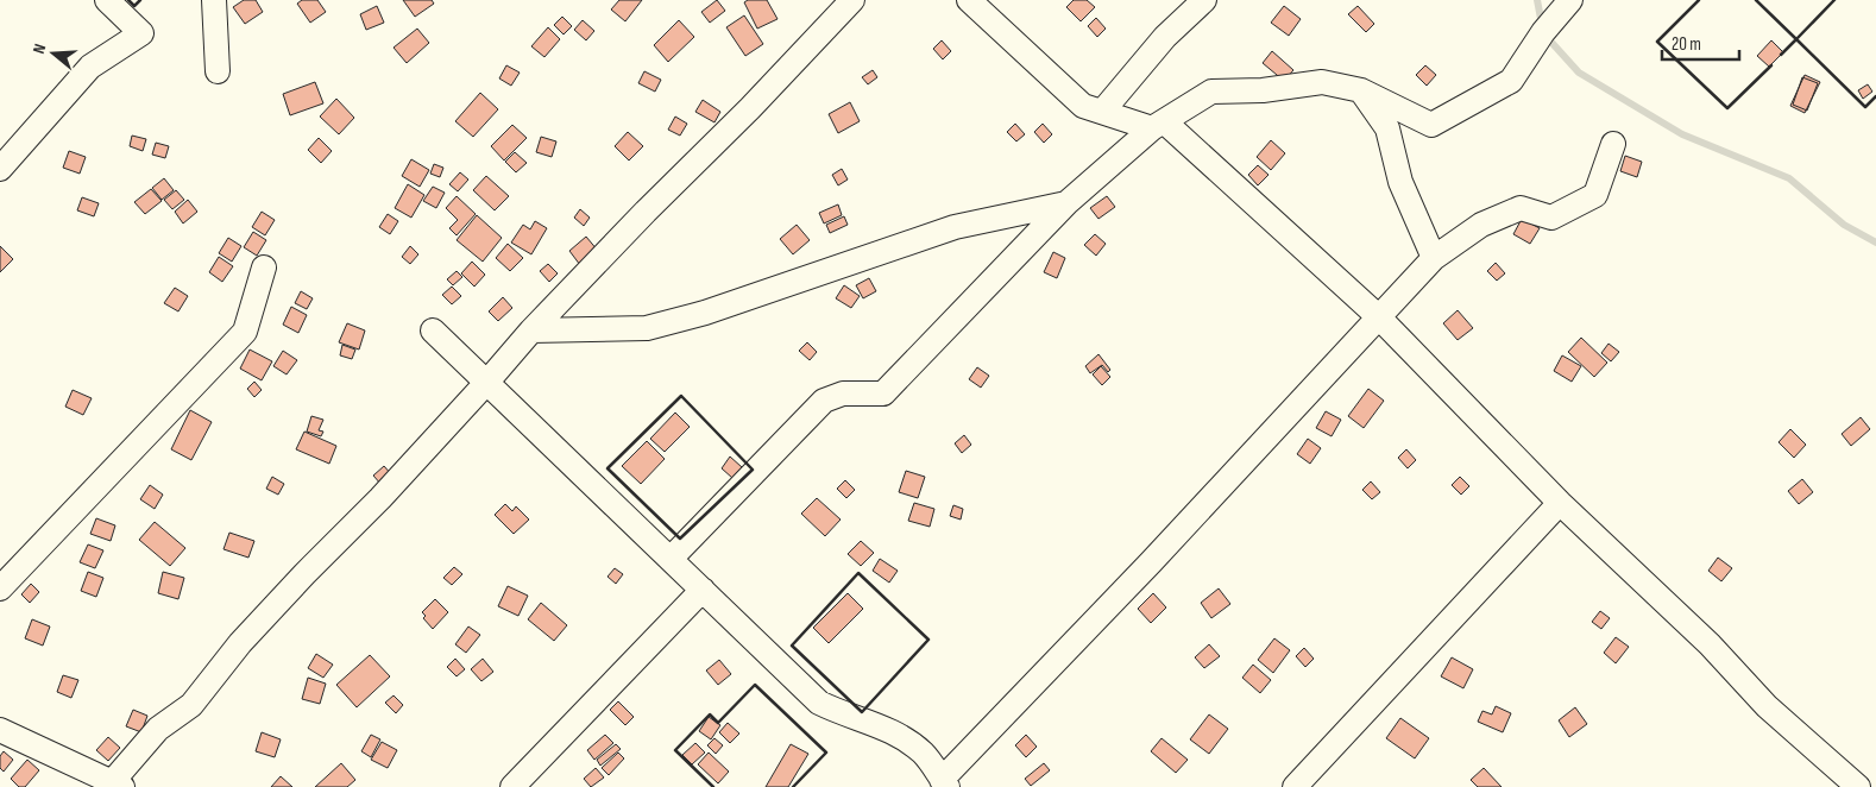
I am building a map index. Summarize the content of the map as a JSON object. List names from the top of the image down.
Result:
{
  "scale_bar": "20 m",
  "north": "left"
}
